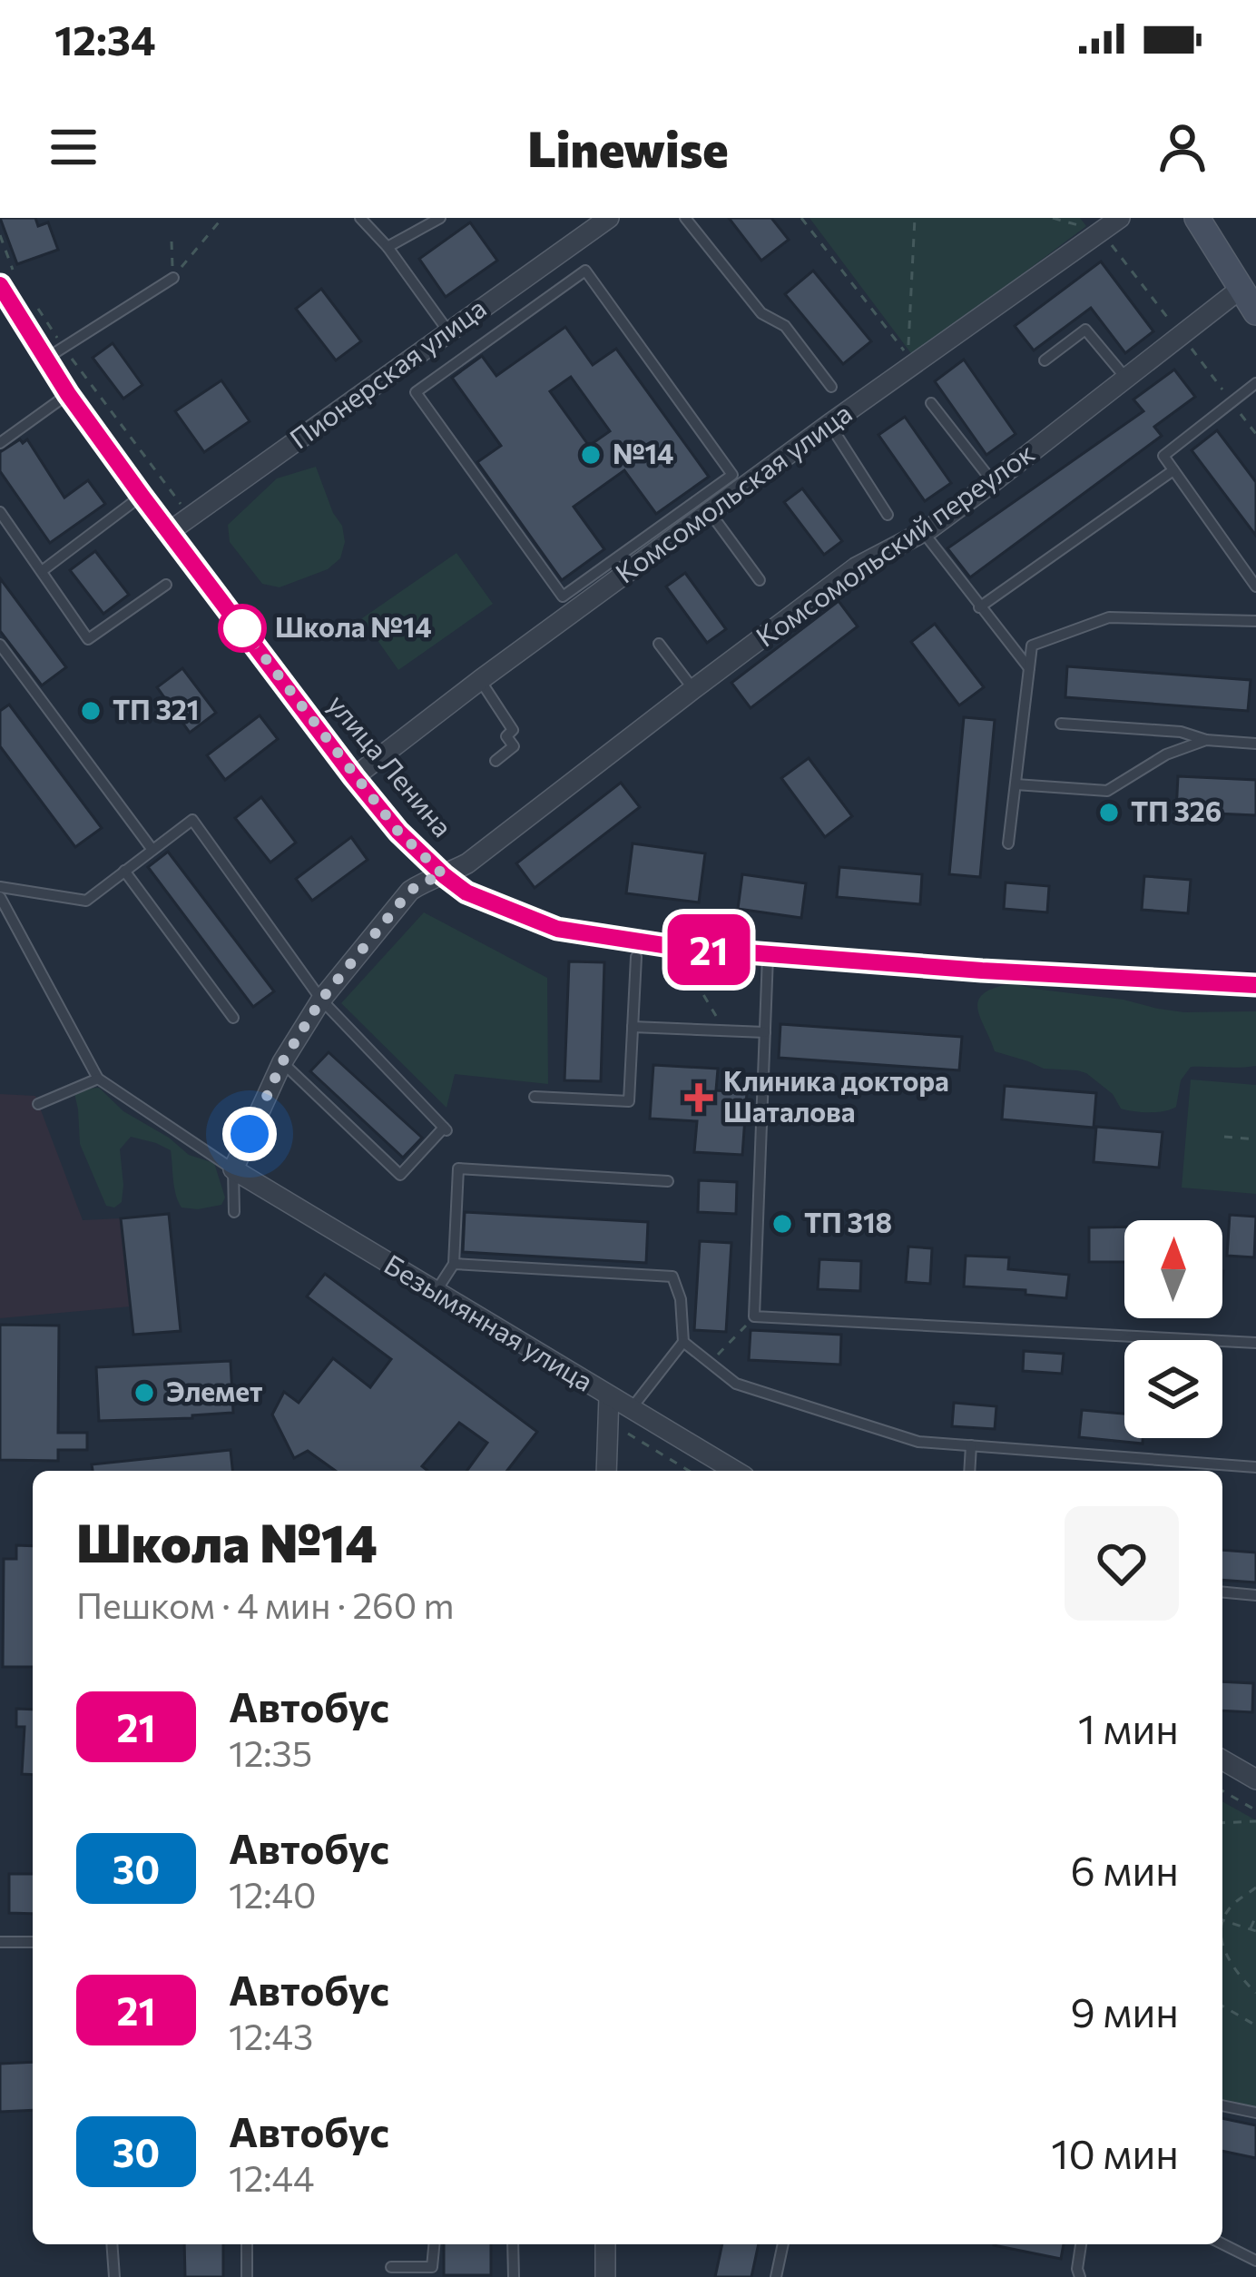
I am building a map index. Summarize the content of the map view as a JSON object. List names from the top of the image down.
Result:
{
  "streets": {
    "street": [
      "Пионерская улица",
      "Комсомольская улица",
      "Комсомольский переулок",
      "улица Ленина",
      "Безымянная улица"
    ]
  },
  "crossings": [
    ["Пионерская улица", "улица Ленина"],
    ["Комсомольская улица", "улица Ленина"],
    ["Комсомольский переулок", "улица Ленина"],
    ["Комсомольский переулок", "Безымянная улица"]
  ],
  "places": {
    "other": [
      "№14",
      "Школа №14",
      "ТП 321",
      "ТП 326",
      "ТП 318",
      "Элемет"
    ],
    "health": ["Клиника доктора Шаталова"]
  },
  "lines": ["bus line 21"],
  "north": "top",
  "page": {
    "status": "12:34",
    "header": "Linewise",
    "on_map": "21",
    "heading": ["Школа №14", "Пешком · 4 мин · 260 m"],
    "list": [
      {
        "mark": "21",
        "name": "Автобус",
        "note": "12:35",
        "value": "1 мин"
      },
      {
        "mark": "30",
        "name": "Автобус",
        "note": "12:40",
        "value": "6 мин"
      },
      {
        "mark": "21",
        "name": "Автобус",
        "note": "12:43",
        "value": "9 мин"
      },
      {
        "mark": "30",
        "name": "Автобус",
        "note": "12:44",
        "value": "10 мин"
      }
    ]
  }
}
